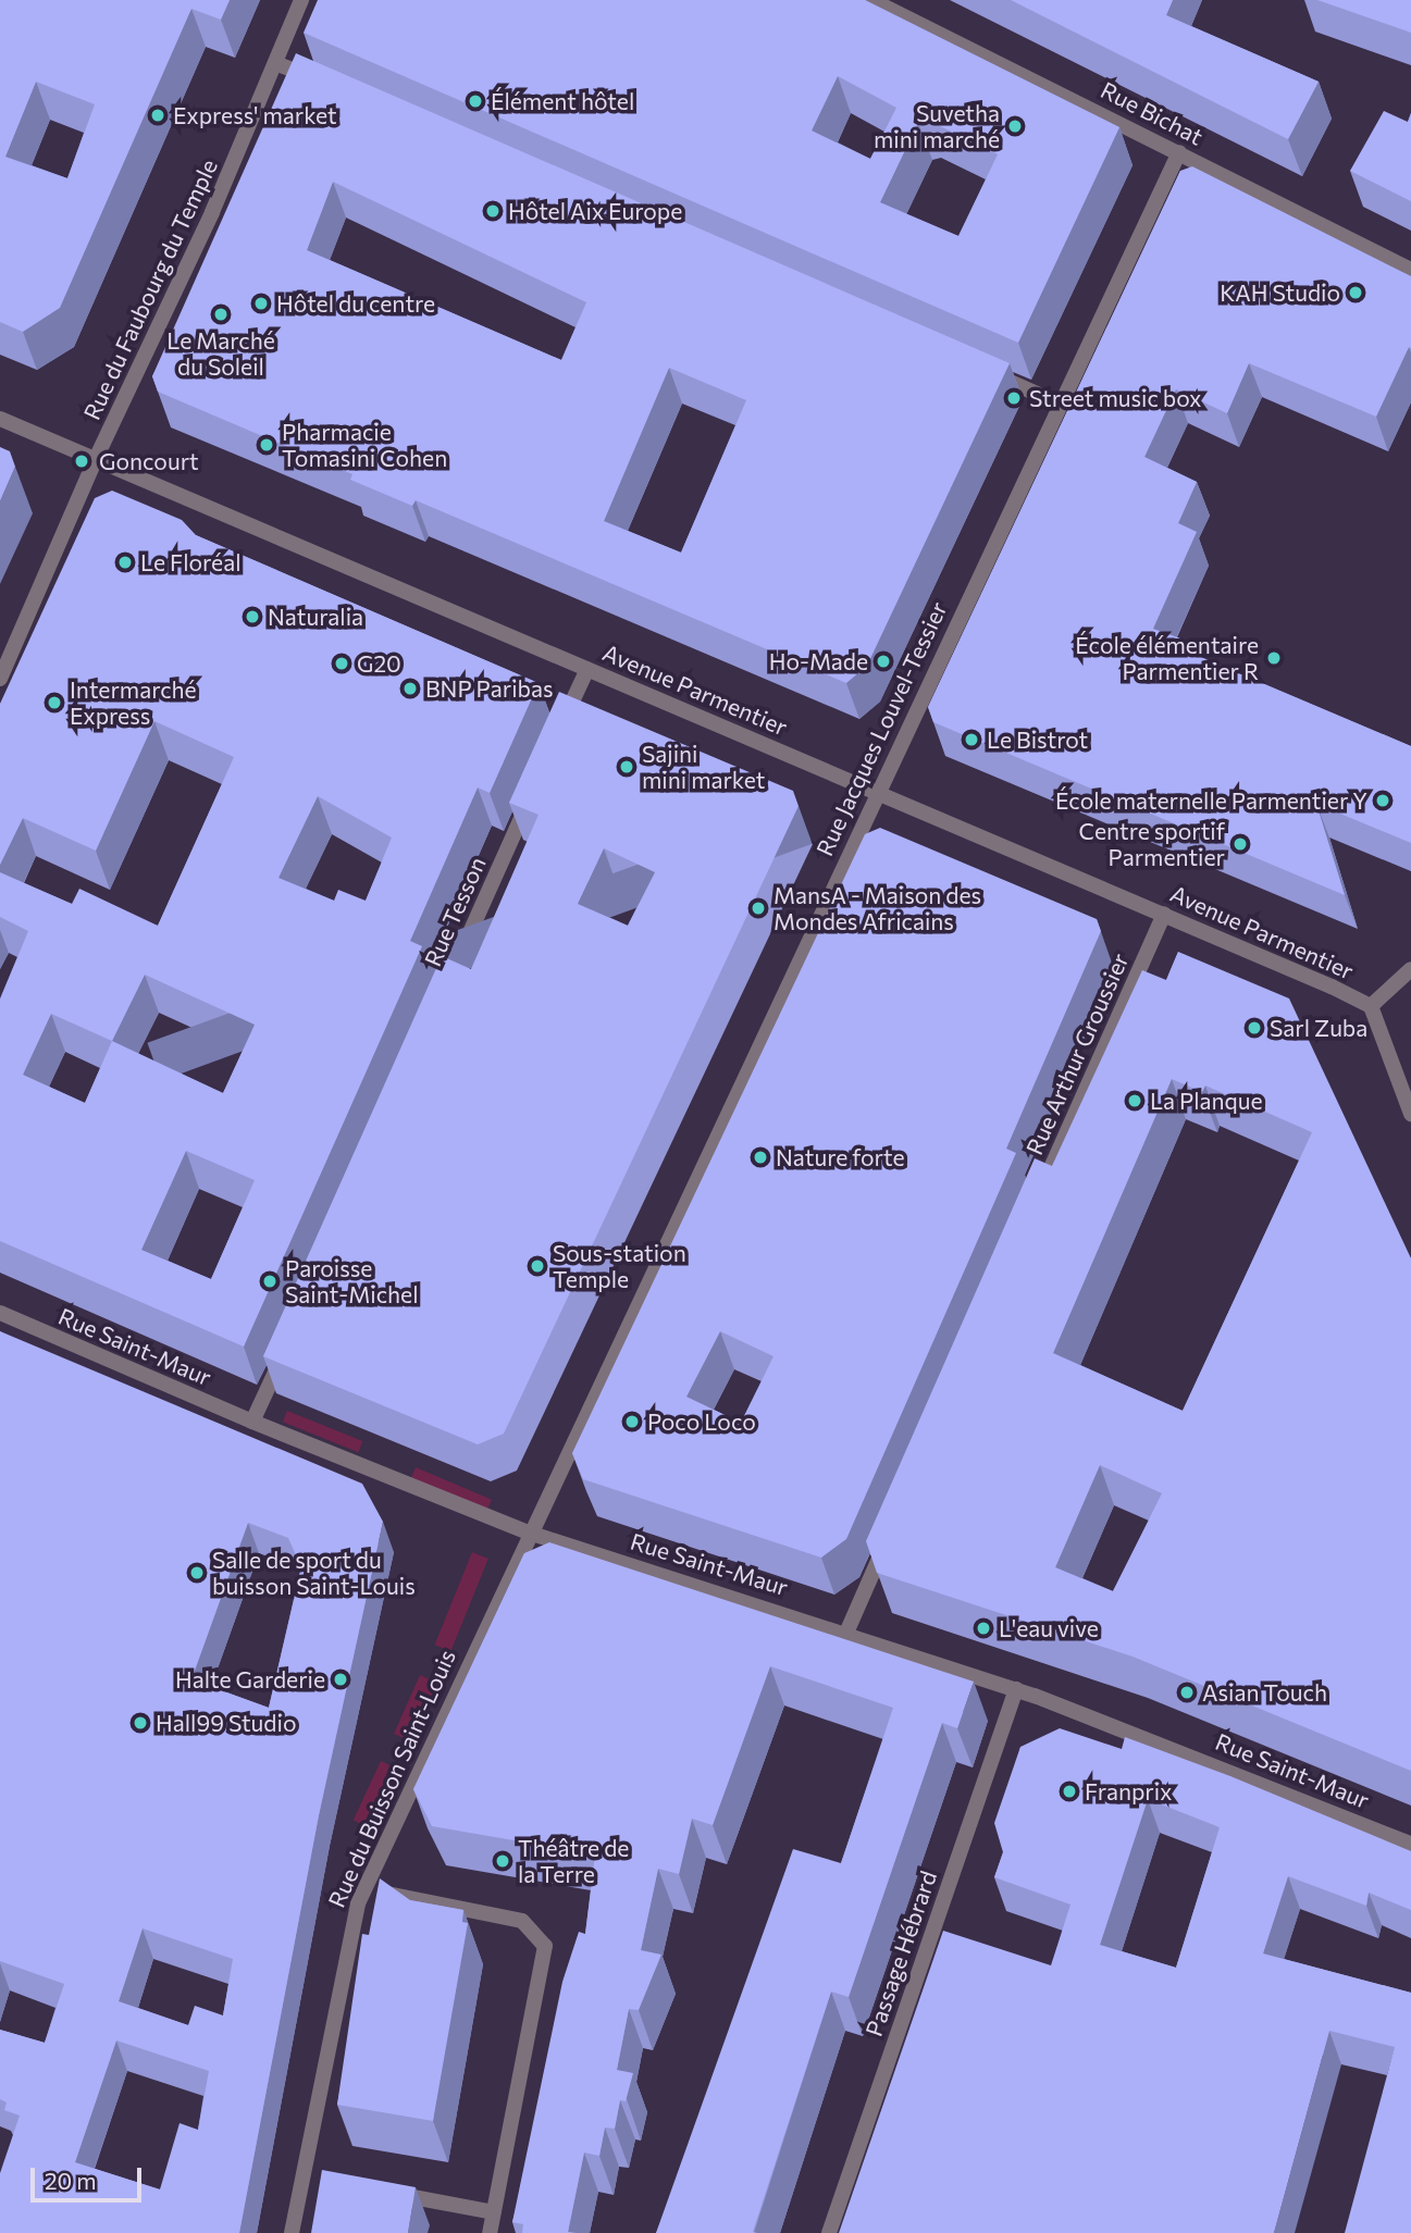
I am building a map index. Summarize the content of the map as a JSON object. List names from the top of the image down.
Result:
{
  "streets": {
    "street": [
      "Rue Bichat",
      "Rue du Faubourg du Temple",
      "Avenue Parmentier",
      "Rue Jacques Louvel-Tessier",
      "Rue Tesson",
      "Rue Arthur Groussier",
      "Rue Saint-Maur",
      "Rue du Buisson Saint-Louis",
      "Passage Hébrard"
    ]
  },
  "crossings": [
    ["Rue Bichat", "Rue Jacques Louvel-Tessier"],
    ["Rue du Faubourg du Temple", "Avenue Parmentier"],
    ["Avenue Parmentier", "Rue Jacques Louvel-Tessier"],
    ["Avenue Parmentier", "Rue Arthur Groussier"],
    ["Rue Jacques Louvel-Tessier", "Rue Saint-Maur"],
    ["Rue Jacques Louvel-Tessier", "Rue du Buisson Saint-Louis"],
    ["Rue Saint-Maur", "Rue du Buisson Saint-Louis"],
    ["Rue Saint-Maur", "Passage Hébrard"]
  ],
  "places": [
    "Élément hôtel",
    "Express' market",
    "Suvetha mini marché",
    "Hôtel Aix Europe",
    "KAH Studio",
    "Hôtel du centre",
    "Le Marché du Soleil",
    "Street music box",
    "Pharmacie Tomasini Cohen",
    "Goncourt",
    "Le Floréal",
    "Naturalia",
    "École élémentaire Parmentier R",
    "Ho-Made",
    "G20",
    "BNP Paribas",
    "Intermarché Express",
    "Le Bistrot",
    "Sajini mini market",
    "École maternelle Parmentier Y",
    "Centre sportif Parmentier",
    "MansA - Maison des Mondes Africains",
    "Sarl Zuba",
    "La Planque",
    "Nature forte",
    "Sous-station Temple",
    "Paroisse Saint-Michel",
    "Poco Loco",
    "Salle de sport du buisson Saint-Louis",
    "L'eau vive",
    "Halte Garderie",
    "Asian Touch",
    "Hall99 Studio",
    "Franprix",
    "Théâtre de la Terre"
  ],
  "scale_bar": "20 m"
}
